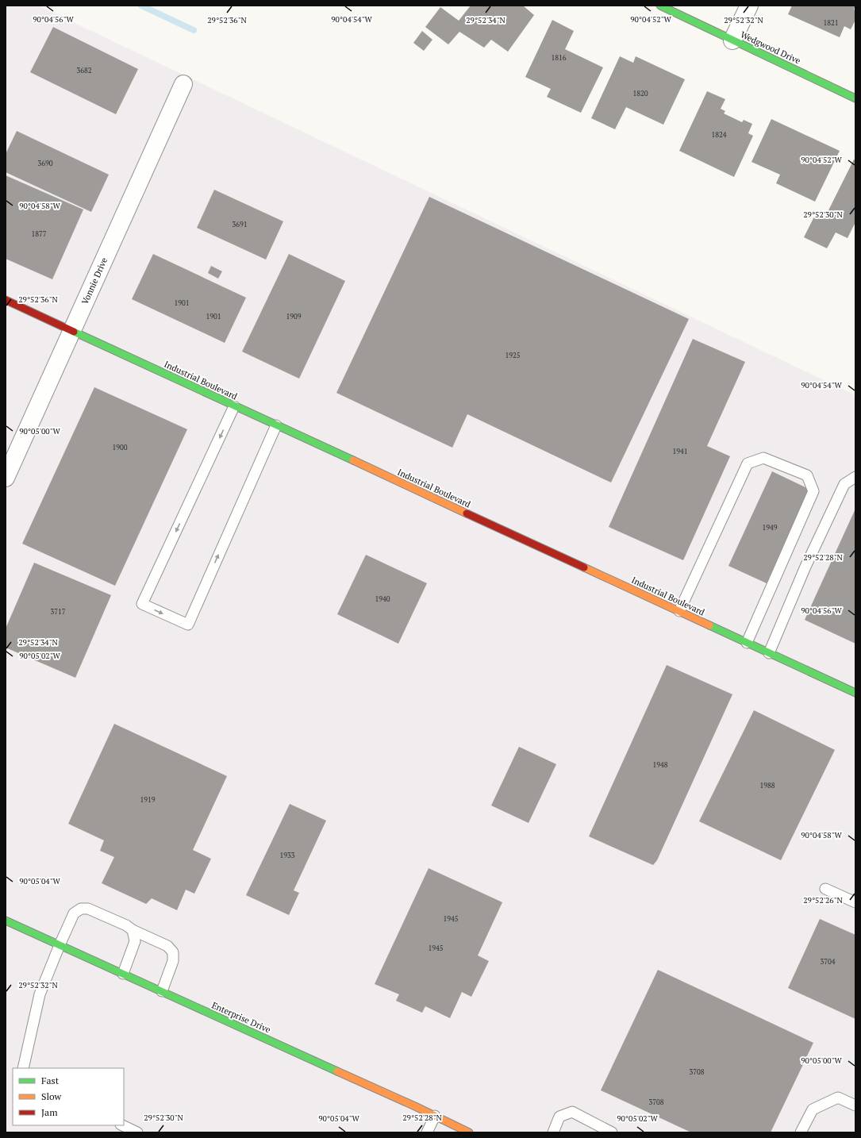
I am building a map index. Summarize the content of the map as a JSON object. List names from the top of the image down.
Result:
{
  "streets": {
    "street": [
      "Wedgwood Drive",
      "Vonnie Drive",
      "Industrial Boulevard",
      "Enterprise Drive"
    ]
  },
  "crossings": [
    ["Vonnie Drive", "Industrial Boulevard"]
  ],
  "house_numbers": [
    "1821",
    "1816",
    "3682",
    "1820",
    "1824",
    "3690",
    "3691",
    "1877",
    "1901",
    "1901",
    "1909",
    "1925",
    "1900",
    "1941",
    "1949",
    "1940",
    "3717",
    "1948",
    "1988",
    "1919",
    "1933",
    "1945",
    "1945",
    "3704",
    "3708",
    "3708"
  ],
  "legend": ["Fast", "Slow", "Jam"],
  "coordinates": [
    "90°04'56\"W",
    "90°04'54\"W",
    "90°04'52\"W",
    "29°52'36\"N",
    "29°52'34\"N",
    "29°52'32\"N",
    "90°04'58\"W",
    "29°52'30\"N",
    "90°05'00\"W",
    "29°52'28\"N",
    "90°05'02\"W",
    "90°05'04\"W",
    "29°52'26\"N"
  ]
}
